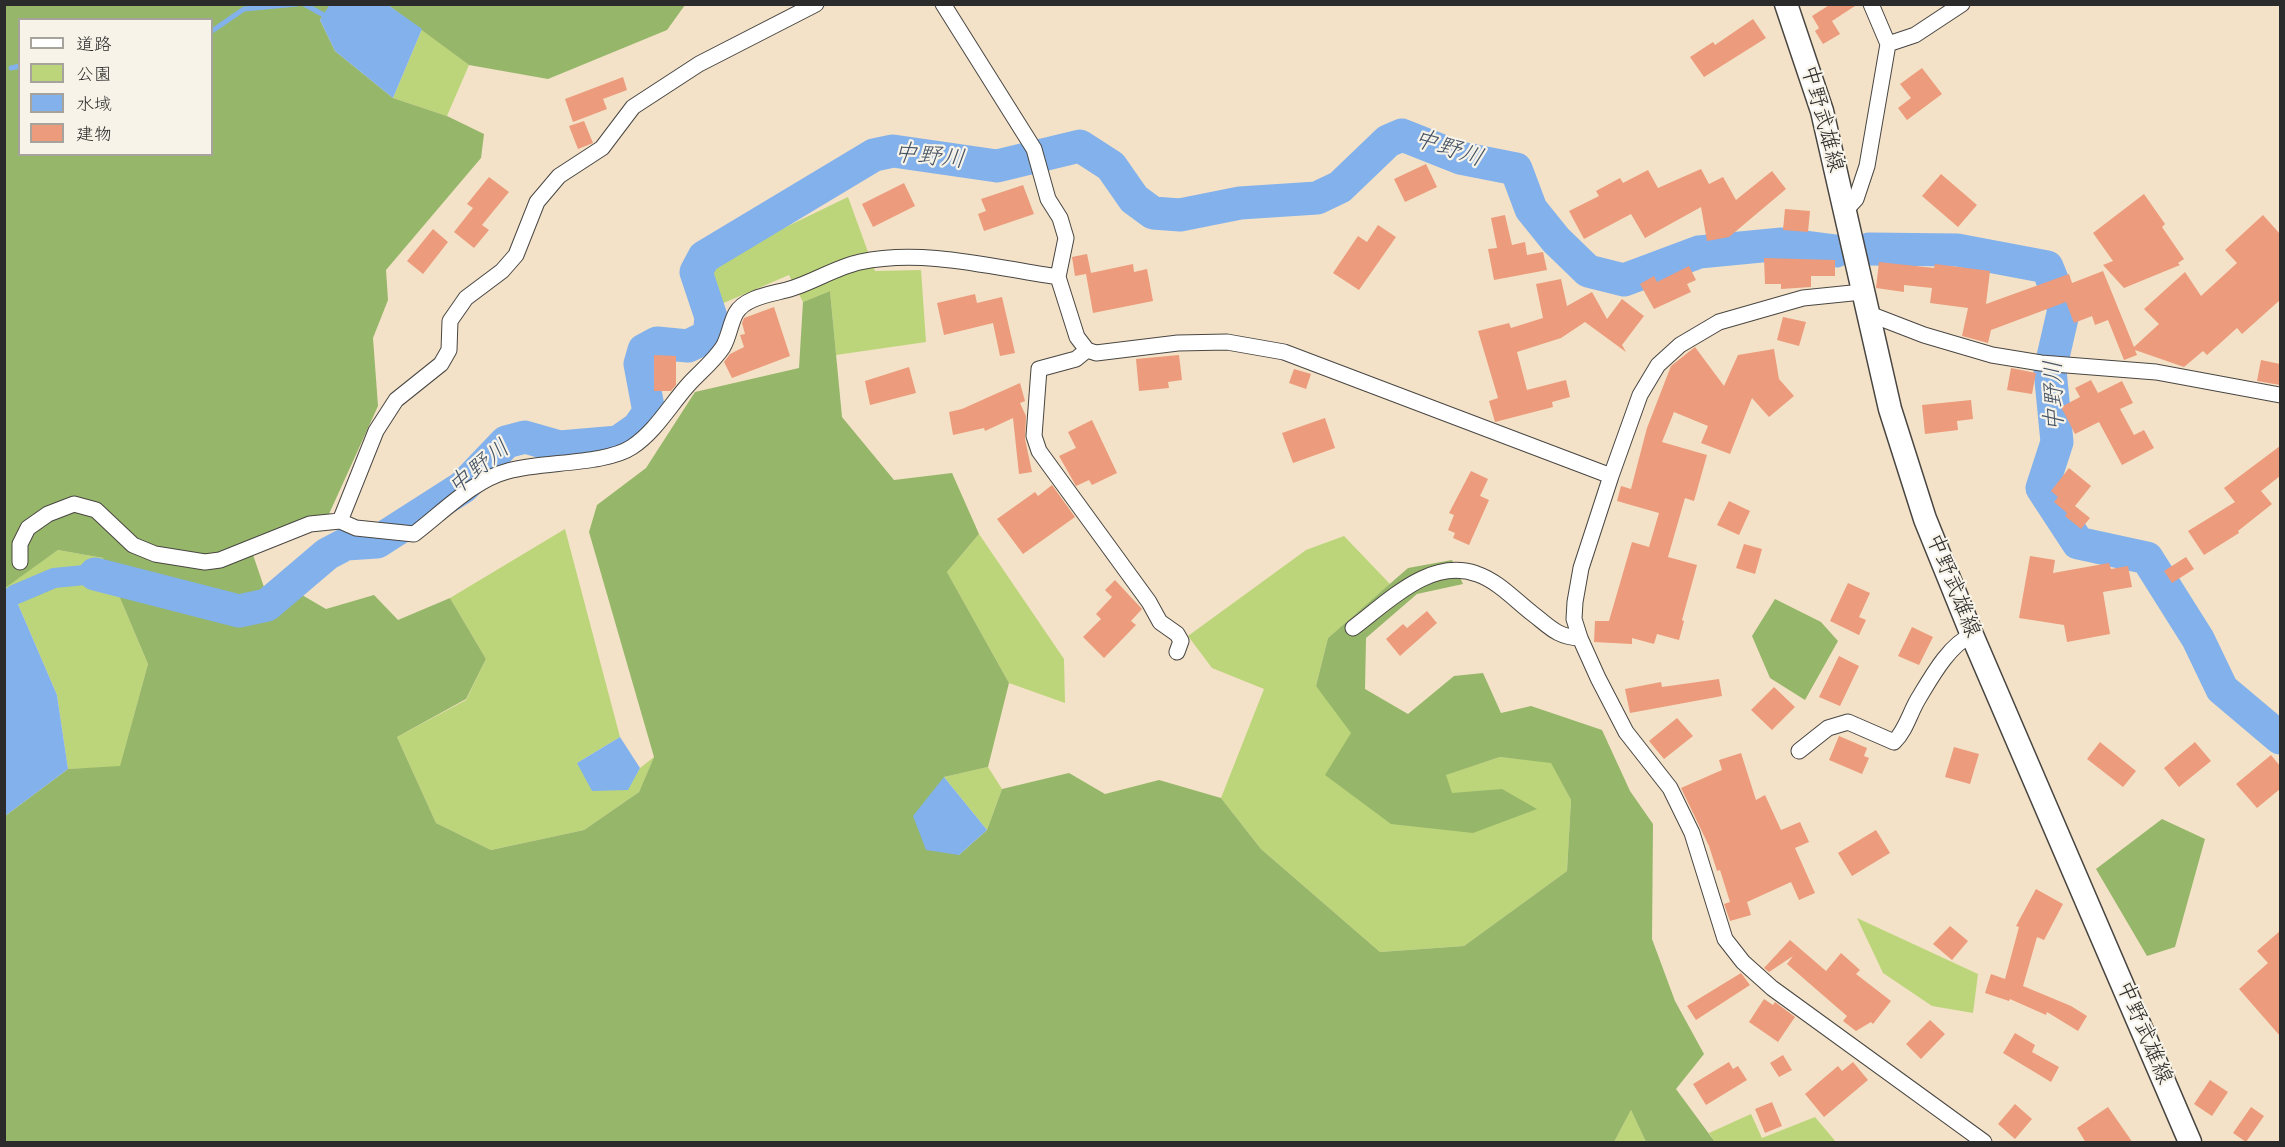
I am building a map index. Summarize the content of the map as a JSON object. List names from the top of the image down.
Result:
{
  "streets": {
    "main road": ["中野武雄線"]
  },
  "water": ["中野川"],
  "legend": [
    "道路",
    "公園",
    "水域",
    "建物"
  ]
}
